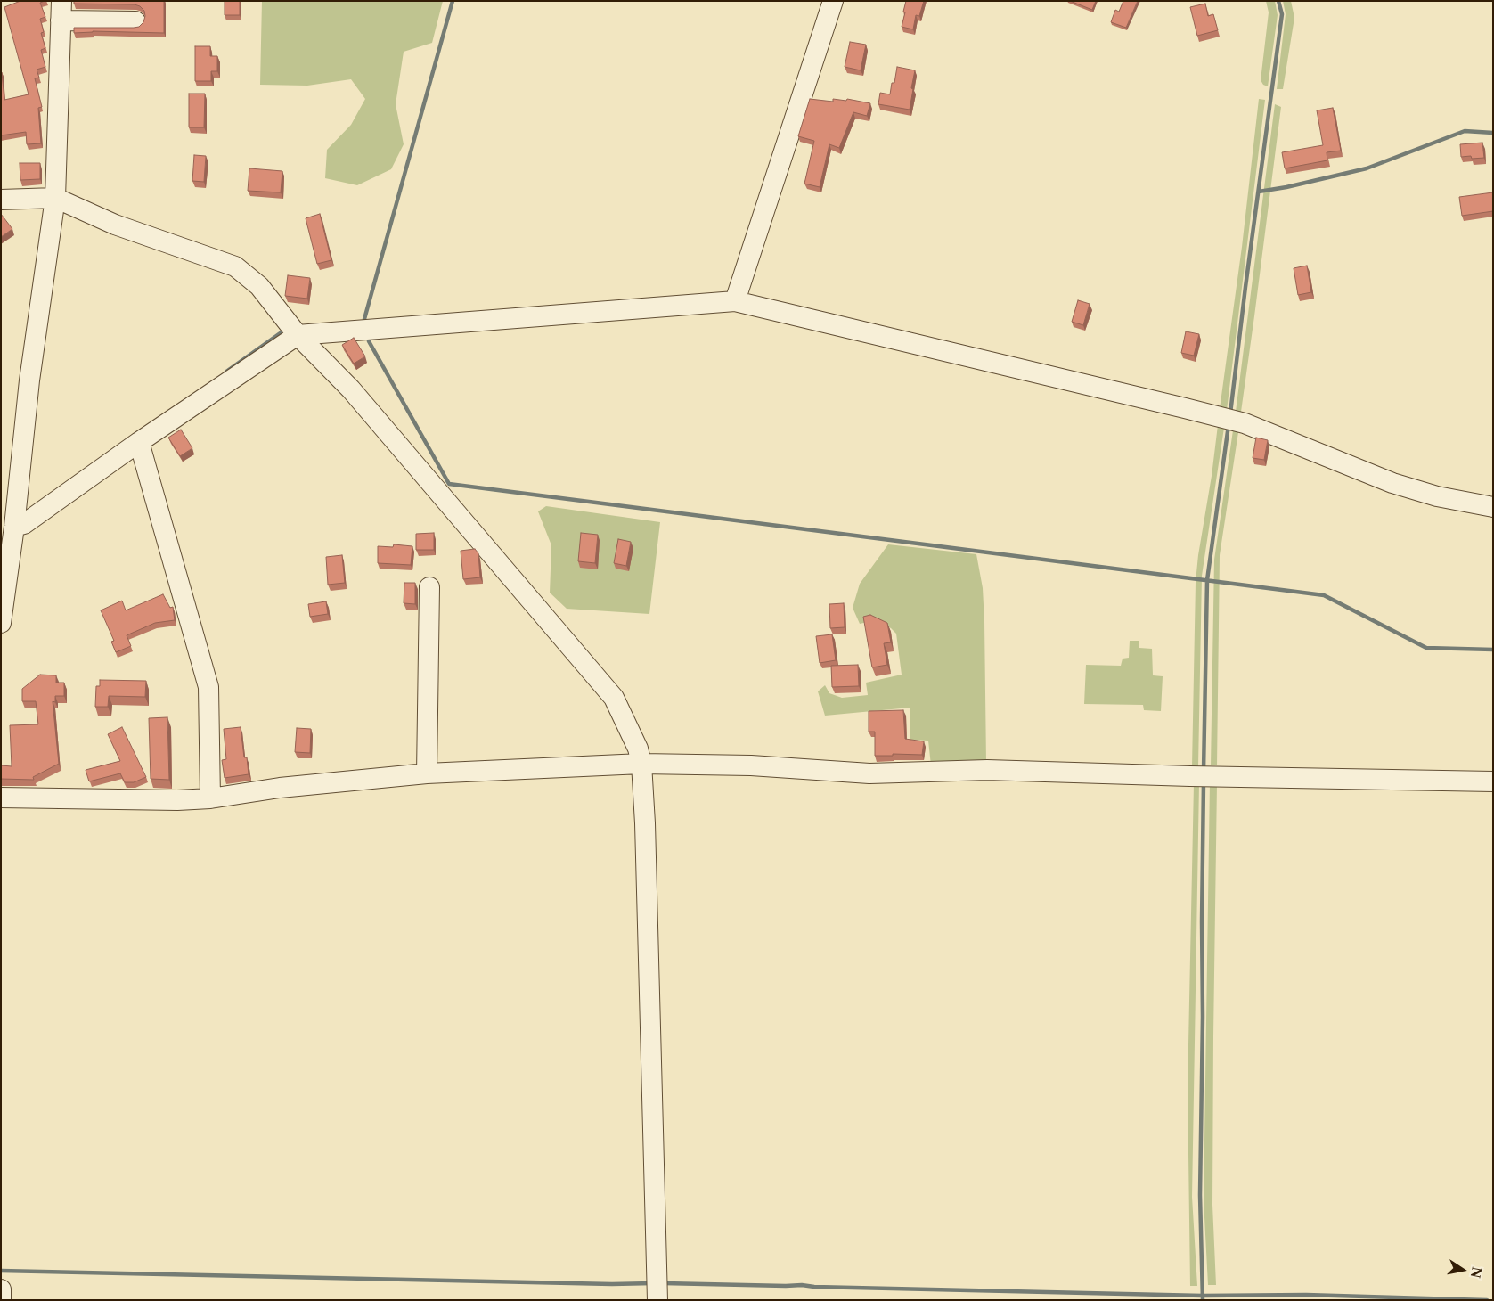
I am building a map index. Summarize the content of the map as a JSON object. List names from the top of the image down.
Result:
{
  "north": "right"
}
